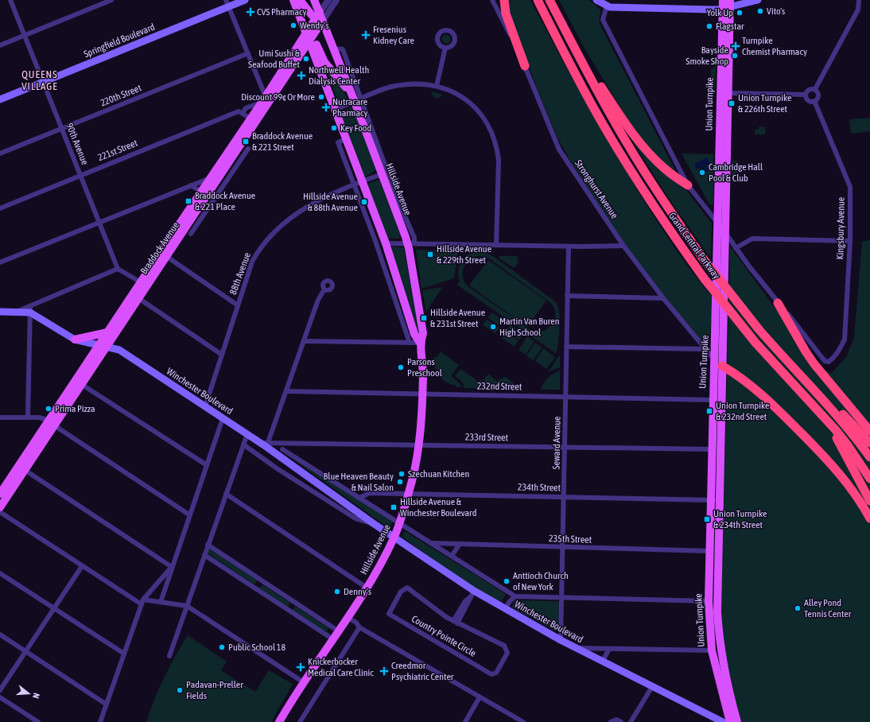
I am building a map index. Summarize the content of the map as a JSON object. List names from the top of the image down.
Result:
{
  "streets": {
    "highway": ["Grand Central Parkway"],
    "main road": [
      "Springfield Boulevard",
      "Union Turnpike",
      "Hillside Avenue",
      "Braddock Avenue",
      "Winchester Boulevard"
    ],
    "street": [
      "220th Street",
      "90th Avenue",
      "221st Street",
      "Stronghurst Avenue",
      "Kingsbury Avenue",
      "88th Avenue",
      "232nd Street",
      "233rd Street",
      "Seward Avenue",
      "234th Street",
      "235th Street",
      "Country Pointe Circle"
    ]
  },
  "crossings": [
    ["Springfield Boulevard", "90th Avenue"],
    ["220th Street", "90th Avenue"],
    ["Union Turnpike", "Stronghurst Avenue"],
    ["Union Turnpike", "232nd Street"],
    ["Union Turnpike", "233rd Street"],
    ["Union Turnpike", "234th Street"],
    ["Union Turnpike", "235th Street"],
    ["90th Avenue", "221st Street"],
    ["221st Street", "Braddock Avenue"],
    ["Hillside Avenue", "Braddock Avenue"],
    ["Hillside Avenue", "88th Avenue"],
    ["Hillside Avenue", "232nd Street"],
    ["Hillside Avenue", "Winchester Boulevard"],
    ["Hillside Avenue", "233rd Street"],
    ["Hillside Avenue", "234th Street"],
    ["Braddock Avenue", "Winchester Boulevard"],
    ["88th Avenue", "Winchester Boulevard"],
    ["232nd Street", "Seward Avenue"],
    ["Winchester Boulevard", "233rd Street"],
    ["Winchester Boulevard", "Seward Avenue"],
    ["Winchester Boulevard", "234th Street"],
    ["Winchester Boulevard", "235th Street"],
    ["Winchester Boulevard", "Country Pointe Circle"],
    ["233rd Street", "Seward Avenue"],
    ["Seward Avenue", "234th Street"],
    ["Seward Avenue", "235th Street"]
  ],
  "districts": ["QUEENS VILLAGE"],
  "places": {
    "other": [
      "Vito's",
      "Yolk Up",
      "Wendy's",
      "Flagstar",
      "Bayside Smoke Shop",
      "Umi Sushi & Seafood Buffet",
      "Discount 99¢ Or More",
      "Key Food",
      "Cambridge Hall Pool & Club",
      "Martin Van Buren High School",
      "Parsons Preschool",
      "Prima Pizza",
      "Szechuan Kitchen",
      "Blue Heaven Beauty & Nail Salon",
      "Anttioch Church of New York",
      "Denny's",
      "Alley Pond Tennis Center",
      "Public School 18",
      "Padavan-Preller Fields"
    ],
    "health": [
      "CVS Pharmacy",
      "Fresenius Kidney Care",
      "Turnpike Chemist Pharmacy",
      "Northwell Health Dialysis Center",
      "Nutracare Pharmacy",
      "Knickerbocker Medical Care Clinic",
      "Creedmor Psychiatric Center"
    ],
    "transit": [
      "Union Turnpike & 226th Street",
      "Braddock Avenue & 221 Street",
      "Braddock Avenue & 221 Place",
      "Hillside Avenue & 88th Avenue",
      "Hillside Avenue & 229th Street",
      "Hillside Avenue & 231st Street",
      "Union Turnpike & 232nd Street",
      "Hillside Avenue & Winchester Boulevard",
      "Union Turnpike & 234th Street"
    ]
  },
  "north": "right"
}
